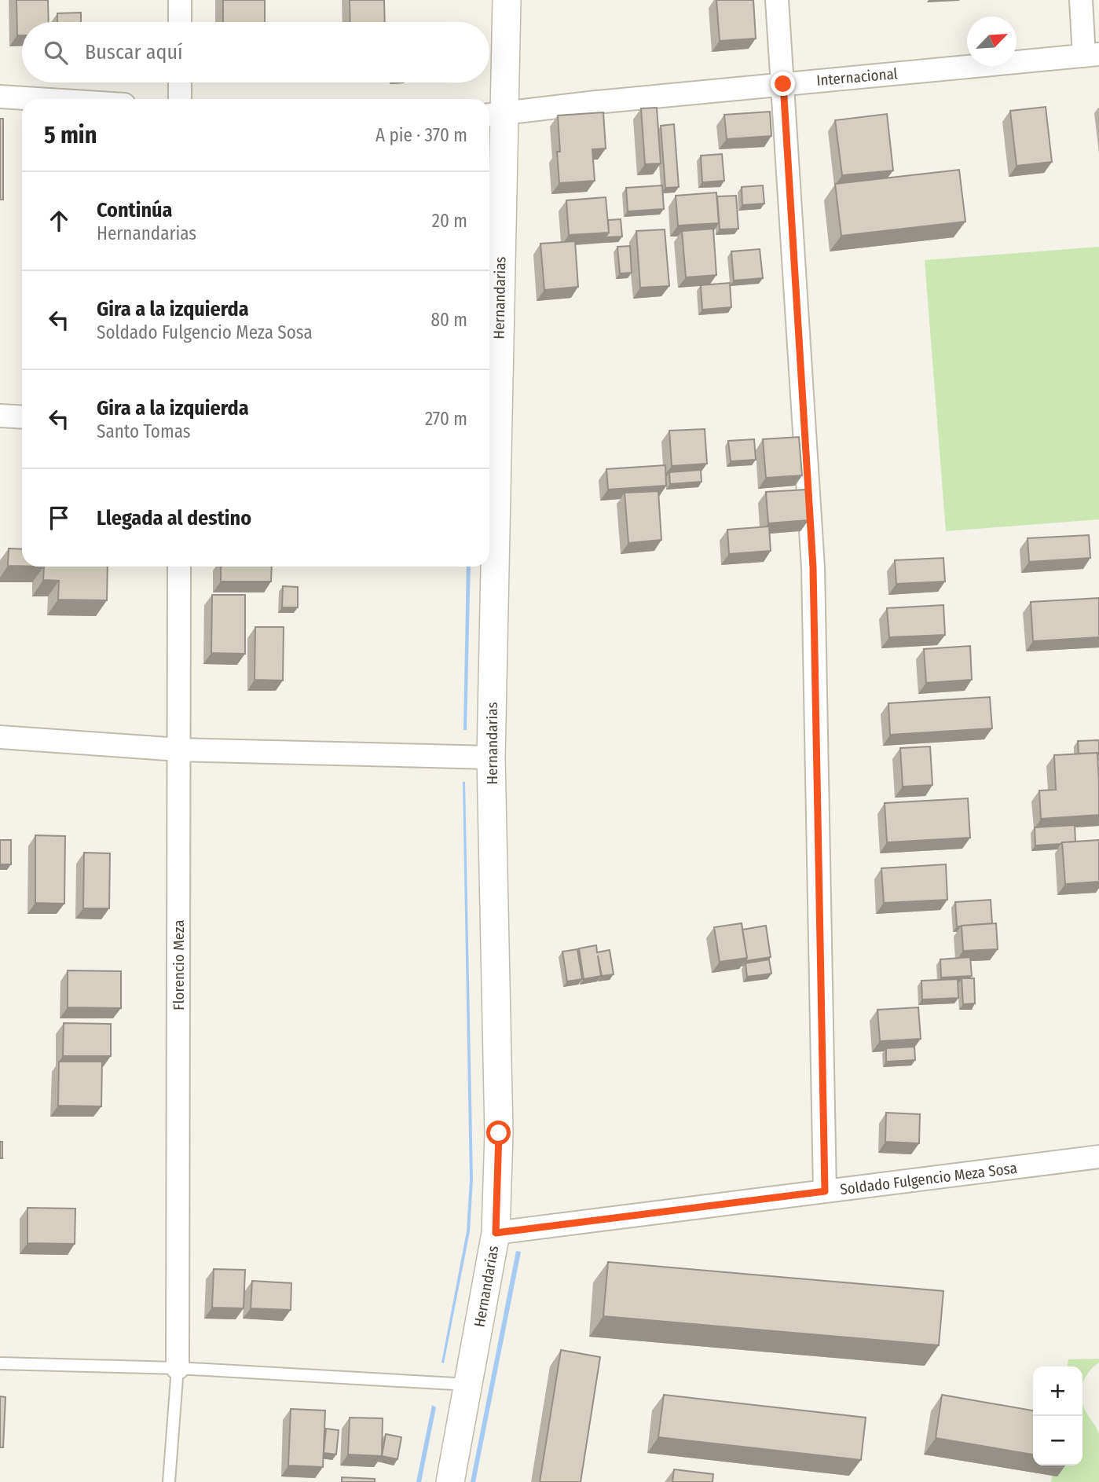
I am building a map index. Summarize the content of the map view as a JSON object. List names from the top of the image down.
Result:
{
  "streets": {
    "street": [
      "Internacional",
      "Hernandarias",
      "Florencio Meza",
      "Soldado Fulgencio Meza Sosa"
    ]
  },
  "crossings": [
    ["Internacional", "Hernandarias"],
    ["Hernandarias", "Soldado Fulgencio Meza Sosa"]
  ],
  "north": "top right",
  "page": {
    "search": "Buscar aquí",
    "heading": ["5 min", "A pie · 370 m"],
    "list": [
      ["Continúa", "Hernandarias", "20 m"],
      ["Gira a la izquierda", "Soldado Fulgencio Meza Sosa", "80 m"],
      ["Gira a la izquierda", "Santo Tomas", "270 m"],
      "Llegada al destino"
    ],
    "map_buttons": ["+", "−"]
  }
}
